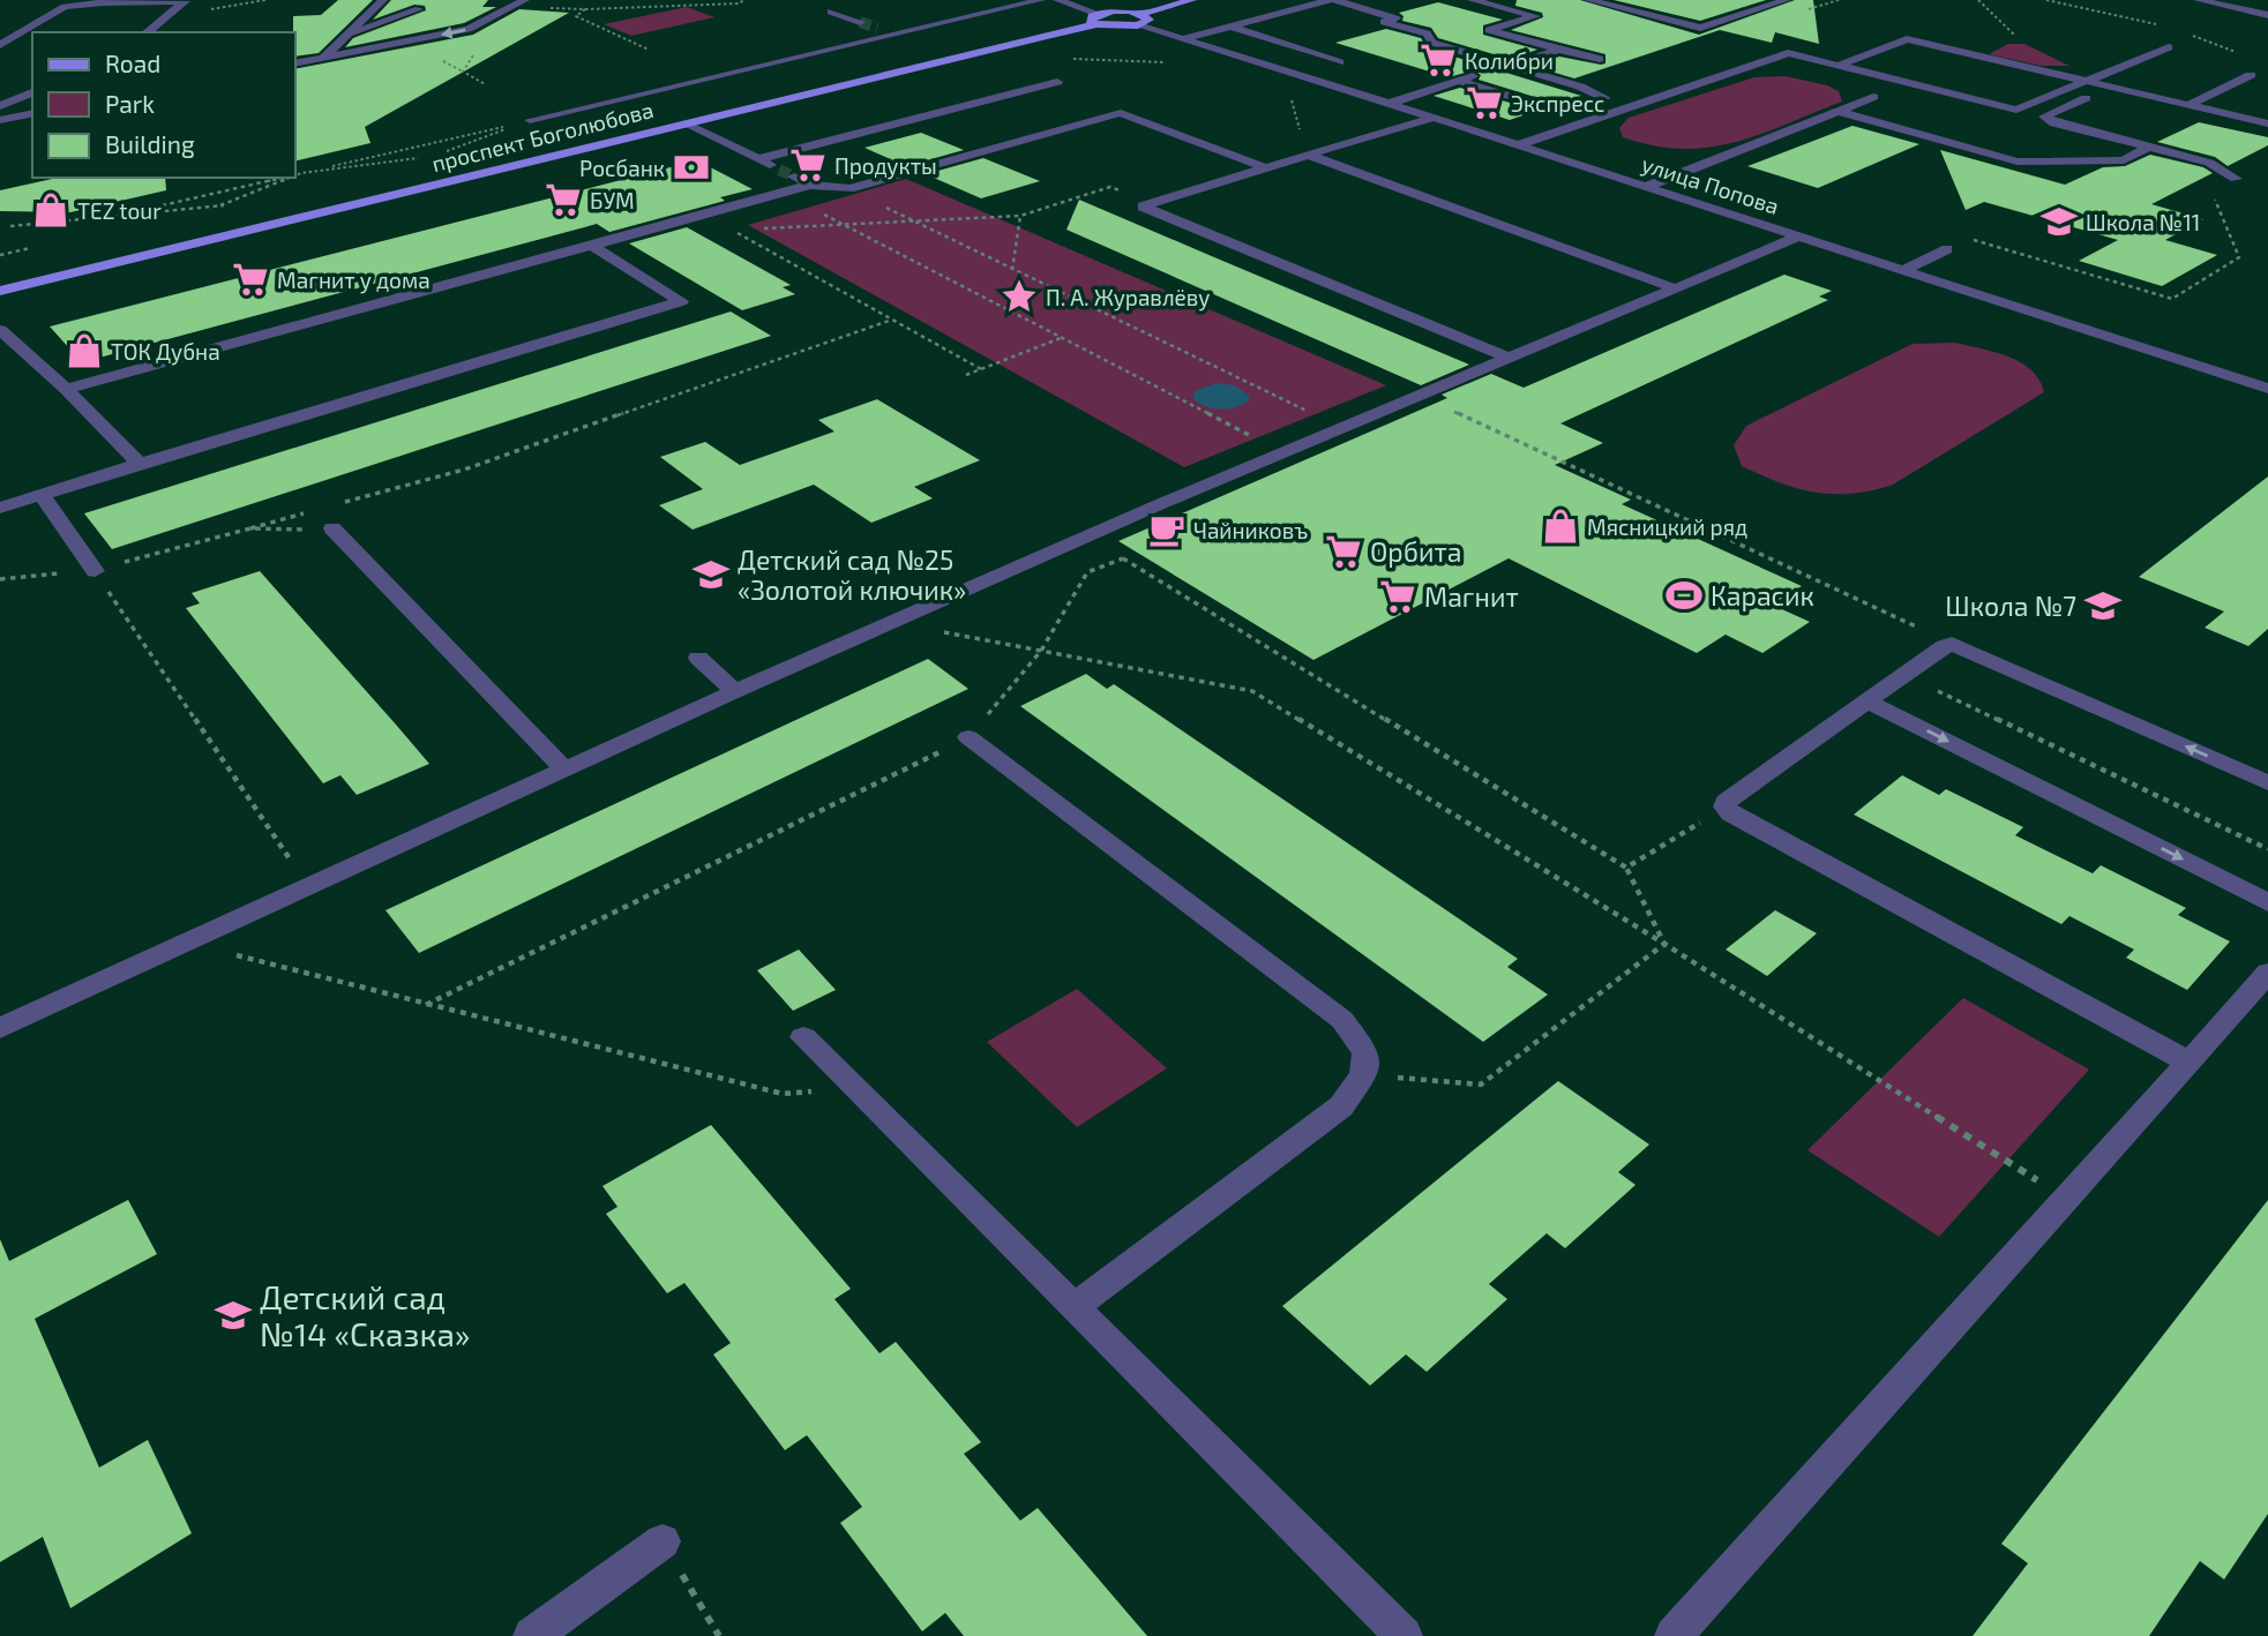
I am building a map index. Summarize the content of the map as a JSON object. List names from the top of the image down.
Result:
{
  "streets": {
    "main road": ["проспект Боголюбова"],
    "street": ["улица Попова"]
  },
  "crossings": [
    ["проспект Боголюбова", "улица Попова"]
  ],
  "places": {
    "supermarket": [
      "Колибри",
      "Экспресс",
      "Продукты",
      "БУМ",
      "Магнит у дома",
      "Орбита",
      "Магнит"
    ],
    "bank": ["Росбанк"],
    "shop": ["TEZ tour", "ТОК Дубна", "Мясницкий ряд"],
    "school or university": [
      "Школа №11",
      "Детский сад №25 «Золотой ключик»",
      "Школа №7",
      "Детский сад №14 «Сказка»"
    ],
    "place": ["П. А. Журавлёву"],
    "cafe": ["Чайниковъ"],
    "sports": ["Карасик"]
  },
  "legend": ["Road", "Park", "Building"]
}
